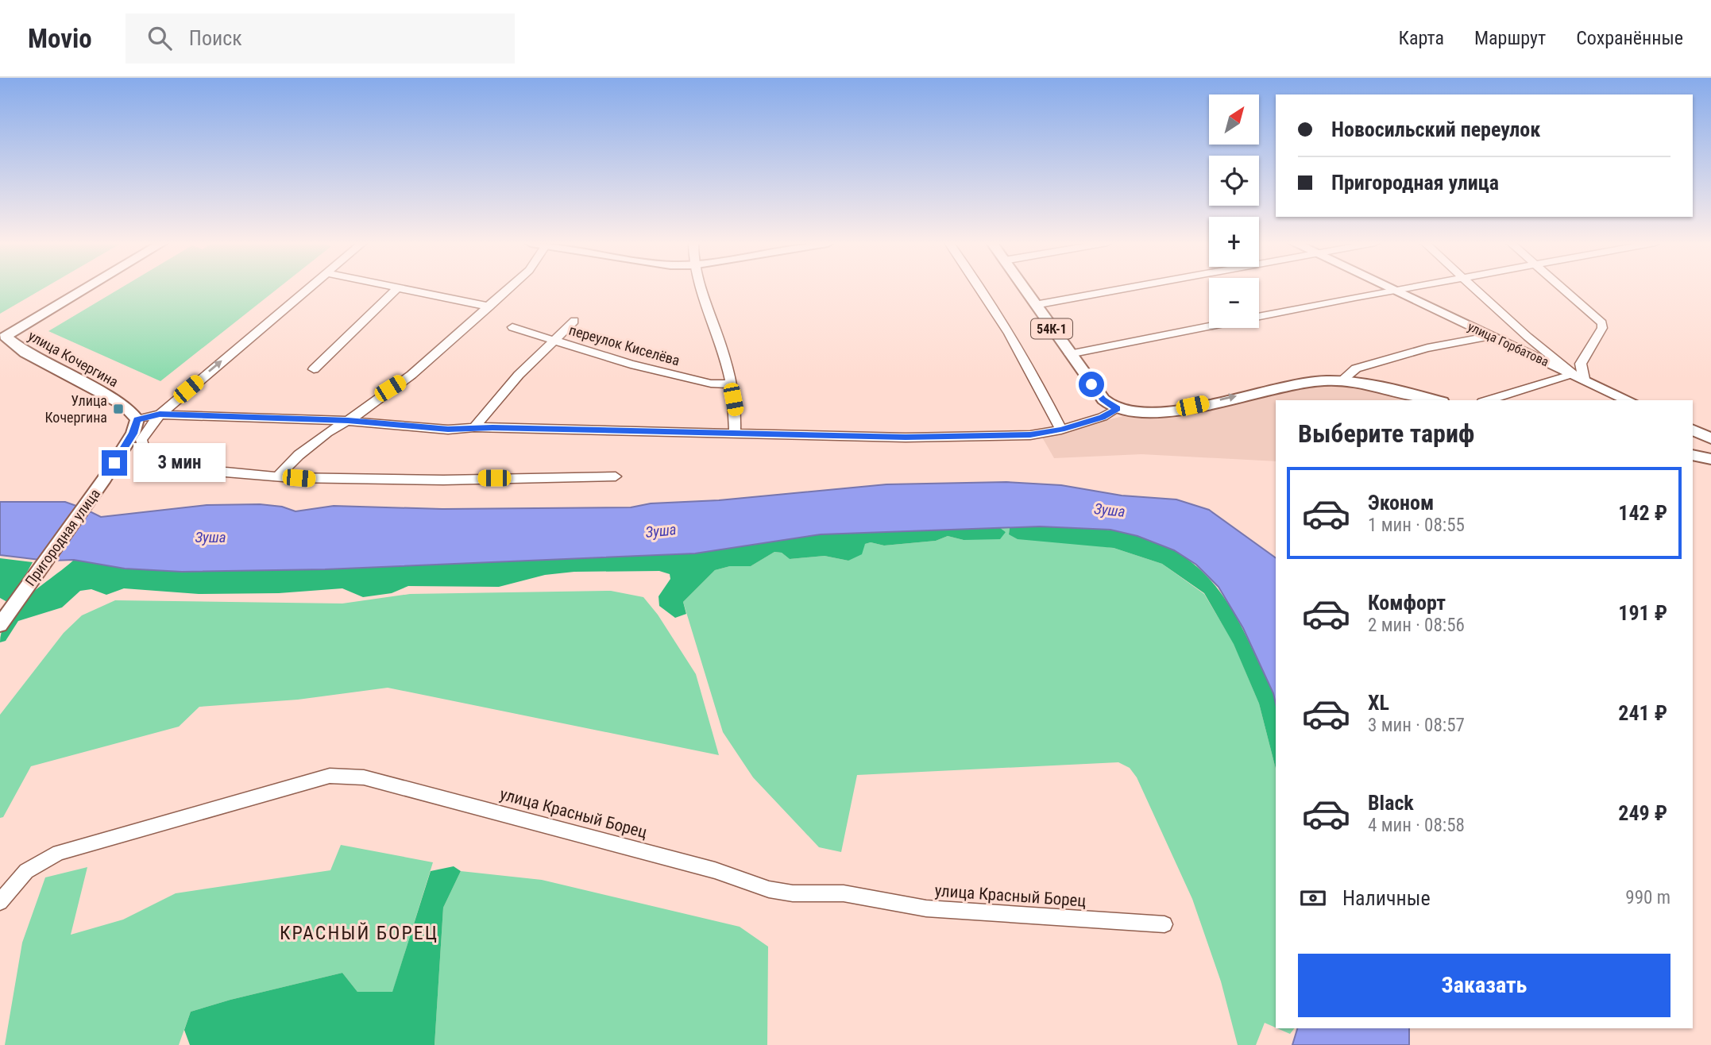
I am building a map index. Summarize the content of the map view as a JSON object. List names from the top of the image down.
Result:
{
  "streets": {
    "main road": [
      "54К-1",
      "улица Горбатова",
      "улица Кочергина",
      "Пригородная улица"
    ],
    "street": ["переулок Киселёва", "улица Красный Борец"]
  },
  "crossings": [
    ["улица Кочергина", "Пригородная улица"]
  ],
  "districts": ["КРАСНЫЙ БОРЕЦ"],
  "water": ["Зуша"],
  "places": {
    "transit": ["Улица Кочергина"]
  },
  "north": "top right",
  "page": {
    "header": "Movio",
    "search": "Поиск",
    "nav": ["Карта", "Маршрут", "Сохранённые"],
    "map_buttons": ["+", "−"],
    "banner": ["Новосильский переулок", "Пригородная улица"],
    "heading": "Выберите тариф",
    "bubble": "3 мин",
    "list": [
      {
        "name": "Эконом",
        "note": "1 мин · 08:55",
        "value": "142 ₽"
      },
      {
        "name": "Комфорт",
        "note": "2 мин · 08:56",
        "value": "191 ₽"
      },
      {
        "name": "XL",
        "note": "3 мин · 08:57",
        "value": "241 ₽"
      },
      {
        "name": "Black",
        "note": "4 мин · 08:58",
        "value": "249 ₽"
      }
    ],
    "pay": ["Наличные", "990 m"],
    "buttons": "Заказать"
  }
}
